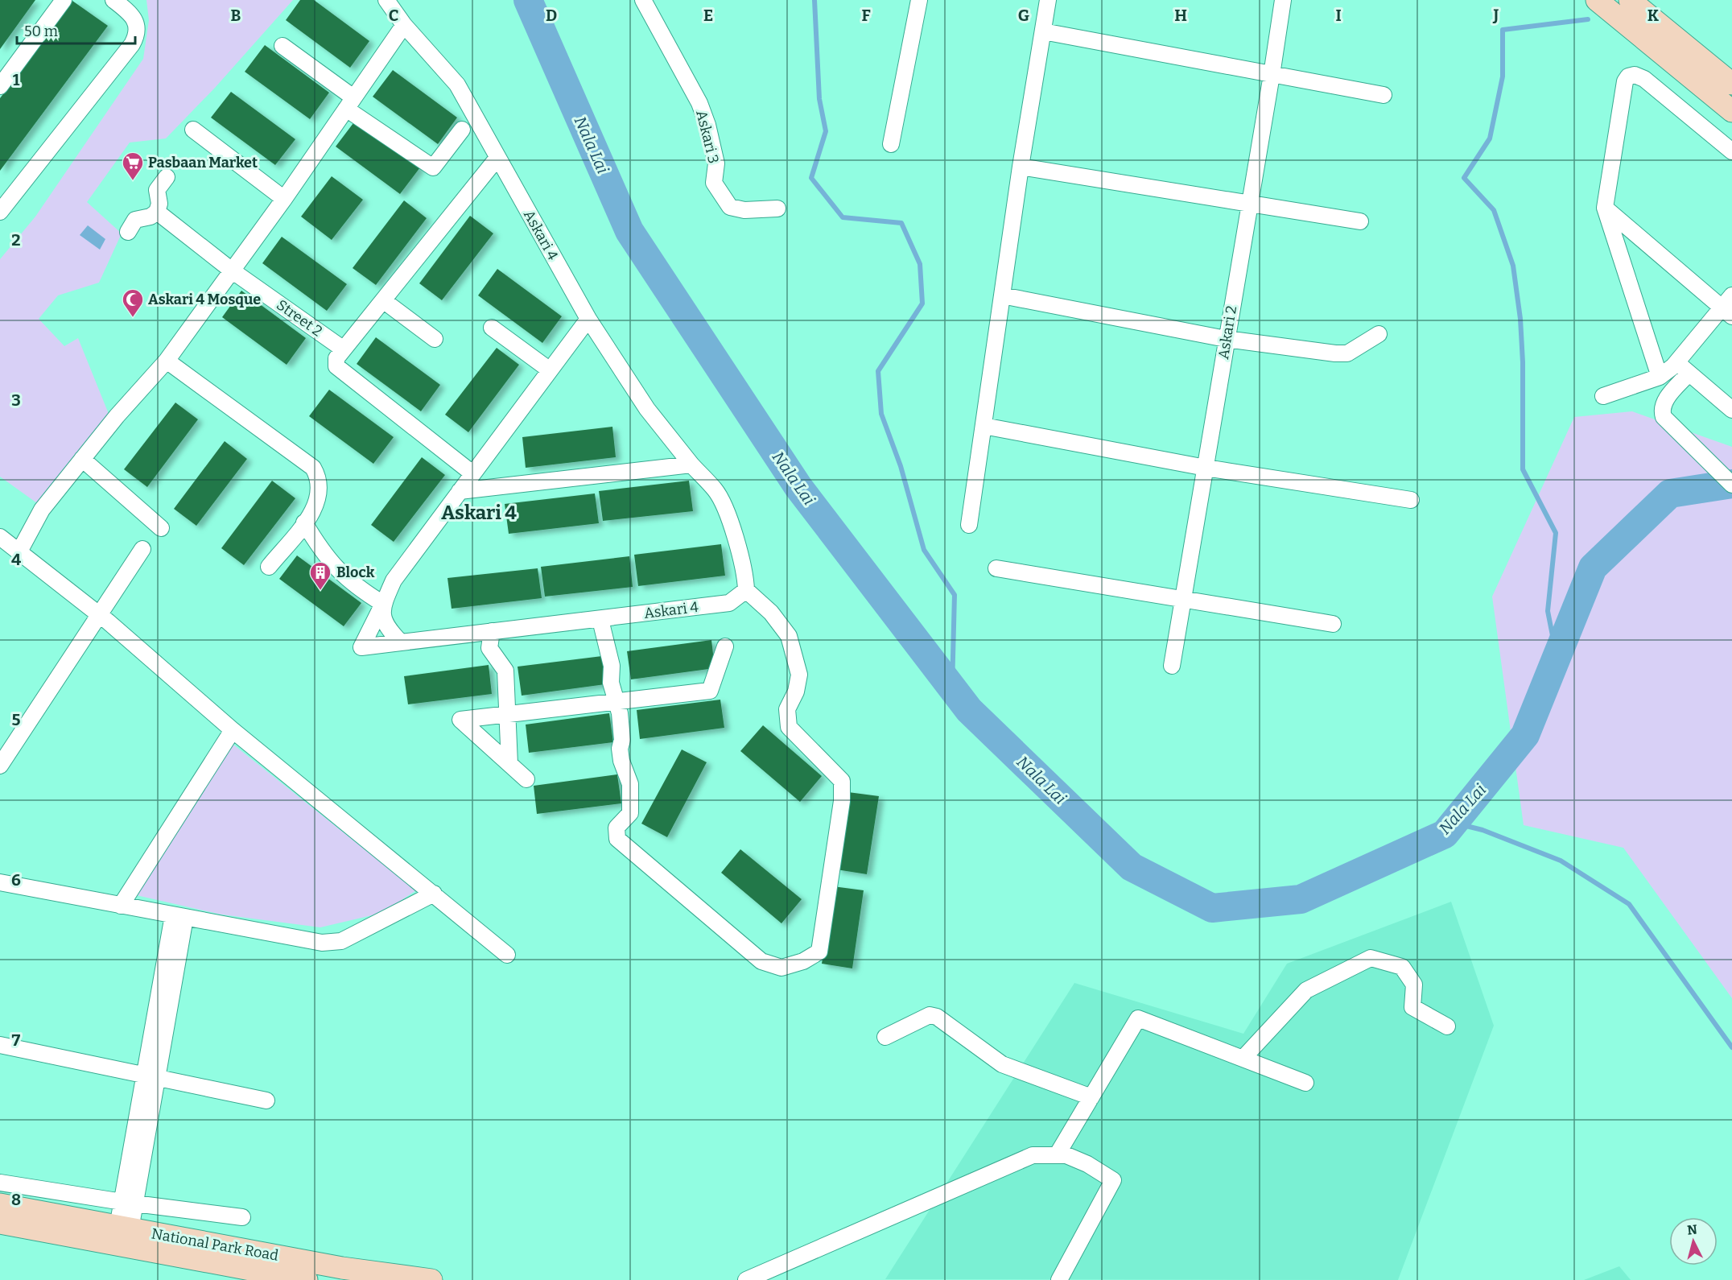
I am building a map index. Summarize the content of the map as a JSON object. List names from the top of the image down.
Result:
{
  "streets": {
    "street": [
      "Askari 3",
      "Askari 4",
      "Street 2",
      "Askari 2",
      "National Park Road"
    ]
  },
  "districts": ["Askari 4"],
  "water": ["Nala Lai"],
  "places": {
    "supermarket": ["Pasbaan Market"],
    "mosque": ["Askari 4 Mosque"],
    "building": ["Block"]
  },
  "scale_bar": "50 m",
  "north": "top",
  "grid": {
    "columns": [
      "B",
      "C",
      "D",
      "E",
      "F",
      "G",
      "H",
      "I",
      "J",
      "K"
    ],
    "rows": [
      "1",
      "2",
      "3",
      "4",
      "5",
      "6",
      "7",
      "8"
    ]
  }
}
